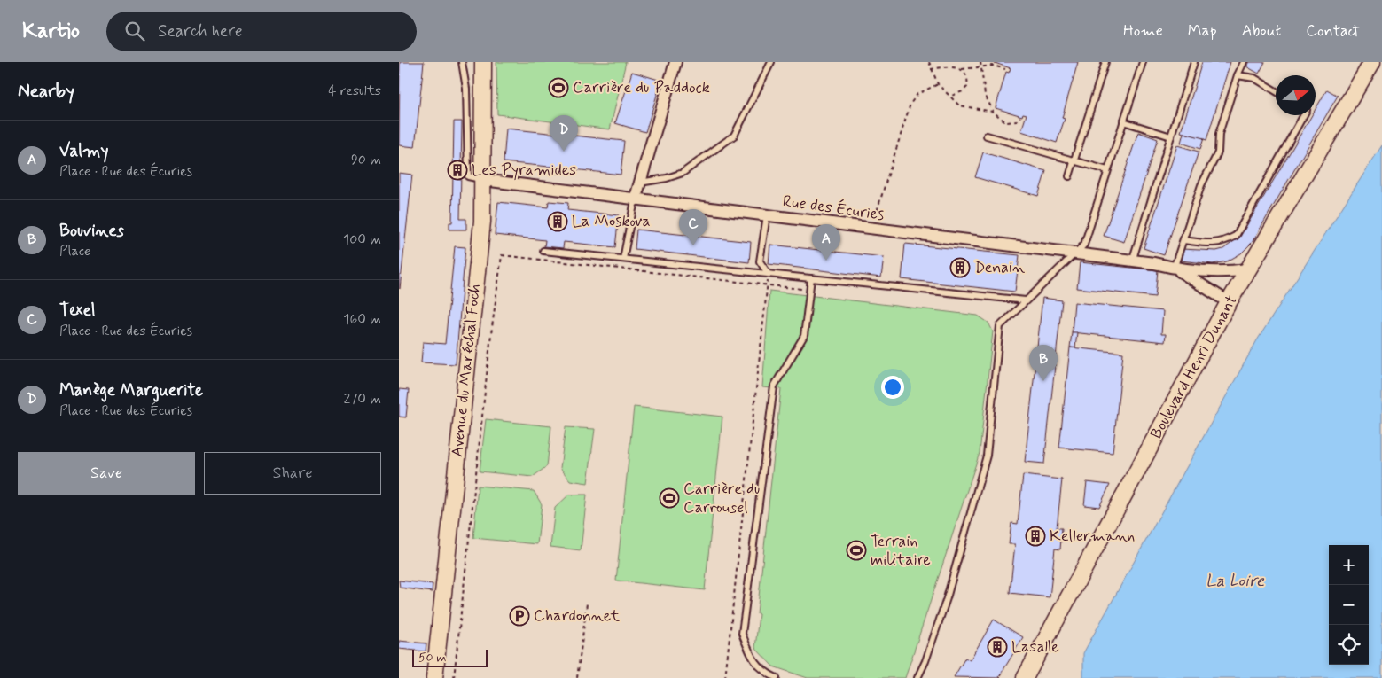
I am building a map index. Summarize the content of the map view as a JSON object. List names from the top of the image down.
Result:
{
  "streets": {
    "main road": ["Boulevard Henri Dunant", "Avenue du Maréchal Foch"],
    "street": ["Rue des Écuries"]
  },
  "crossings": [
    ["Rue des Écuries", "Boulevard Henri Dunant"],
    ["Rue des Écuries", "Avenue du Maréchal Foch"]
  ],
  "water": ["La Loire"],
  "places": {
    "sports": ["Carrière du Paddock", "Carrière du Carrousel", "Terrain militaire"],
    "building": [
      "Les Pyramides",
      "La Moskova",
      "Denain",
      "Kellermann",
      "Lasalle"
    ],
    "parking": ["Chardonnet"]
  },
  "scale_bar": "50 m",
  "north": "right",
  "page": {
    "header": "Kartio",
    "search": "Search here",
    "nav": [
      "Home",
      "Map",
      "About",
      "Contact"
    ],
    "heading": ["Nearby", "4 results"],
    "pins": [
      "D",
      "C",
      "A",
      "B"
    ],
    "list": [
      {
        "mark": "A",
        "name": "Valmy",
        "note": "Place · Rue des Écuries",
        "value": "90 m"
      },
      {
        "mark": "B",
        "name": "Bouvines",
        "note": "Place",
        "value": "100 m"
      },
      {
        "mark": "C",
        "name": "Texel",
        "note": "Place · Rue des Écuries",
        "value": "160 m"
      },
      {
        "mark": "D",
        "name": "Manège Marguerite",
        "note": "Place · Rue des Écuries",
        "value": "270 m"
      }
    ],
    "buttons": ["Save", "Share"],
    "map_buttons": ["+", "−"],
    "scale": "50 m"
  }
}
